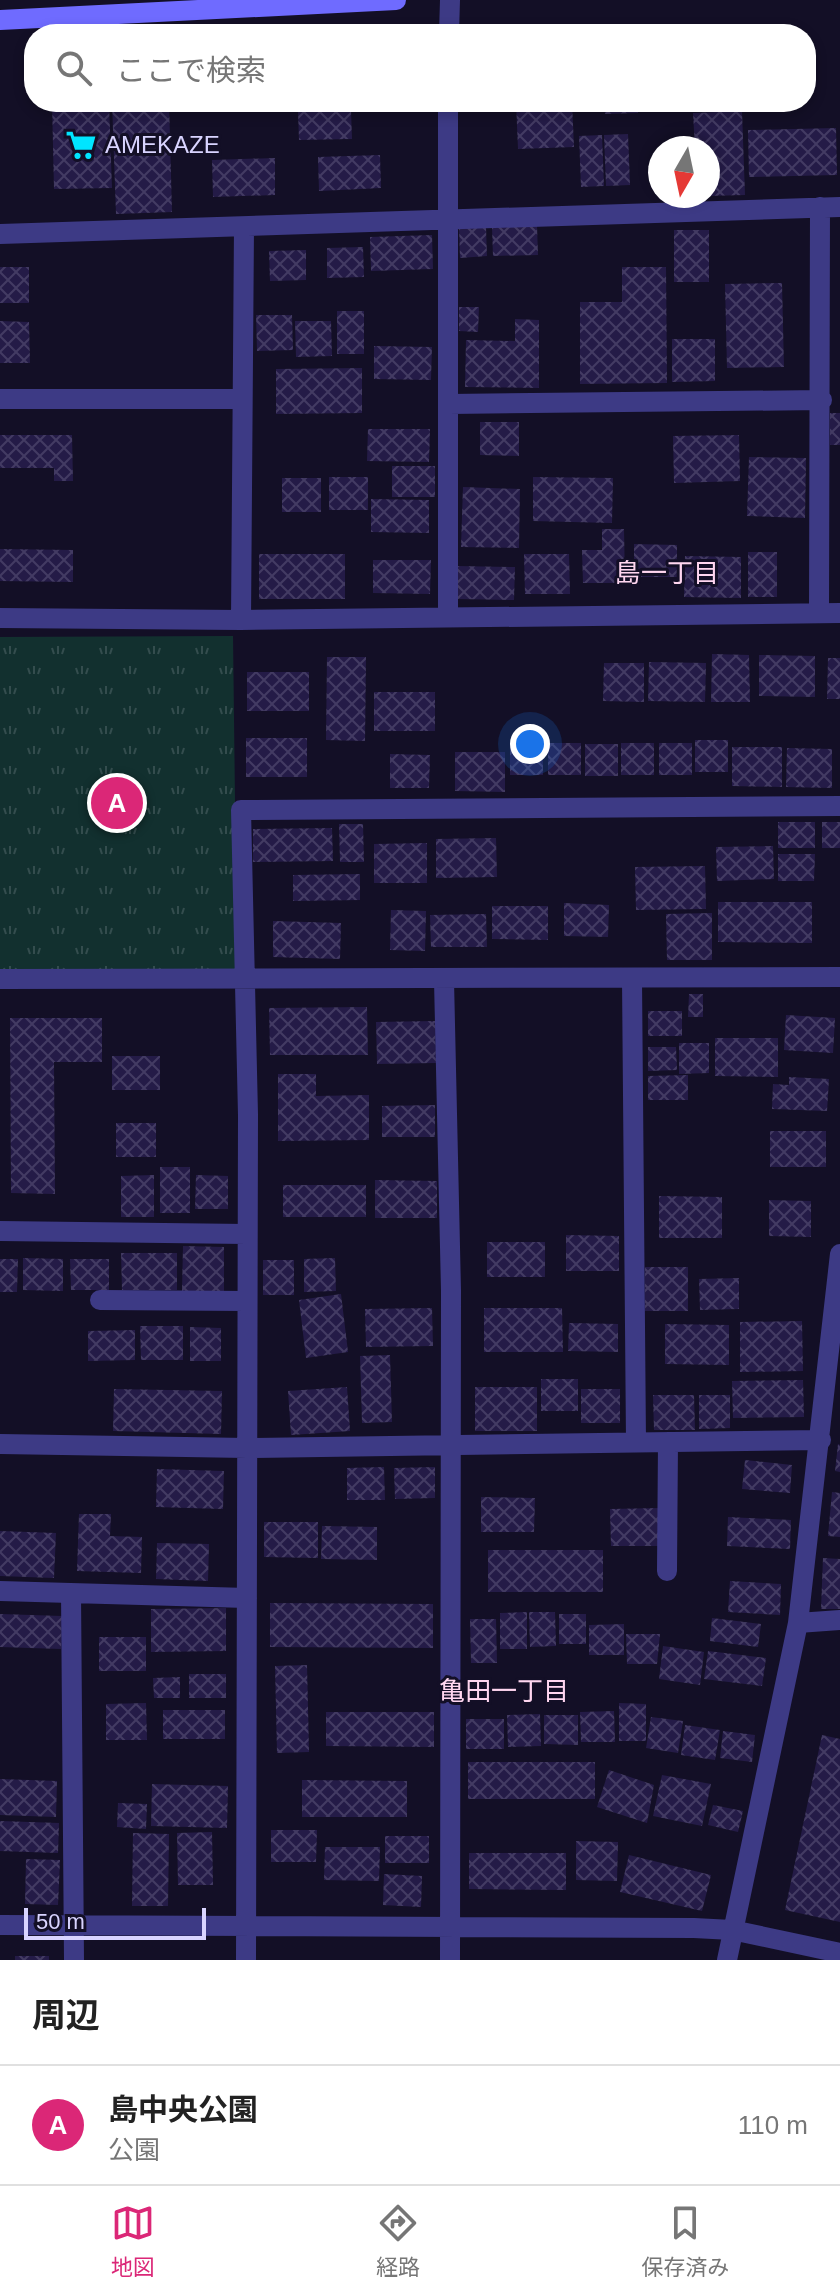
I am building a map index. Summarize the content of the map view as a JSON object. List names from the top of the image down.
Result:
{
  "districts": ["島一丁目", "亀田一丁目"],
  "places": {
    "supermarket": ["AMEKAZE"]
  },
  "scale_bar": "50 m",
  "north": "bottom",
  "page": {
    "search": "ここで検索",
    "pins": "A",
    "scale": "50 m",
    "heading": "周辺",
    "list": [
      {
        "mark": "A",
        "name": "島中央公園",
        "note": "公園",
        "value": "110 m"
      }
    ],
    "nav": ["地図", "経路", "保存済み"]
  }
}
